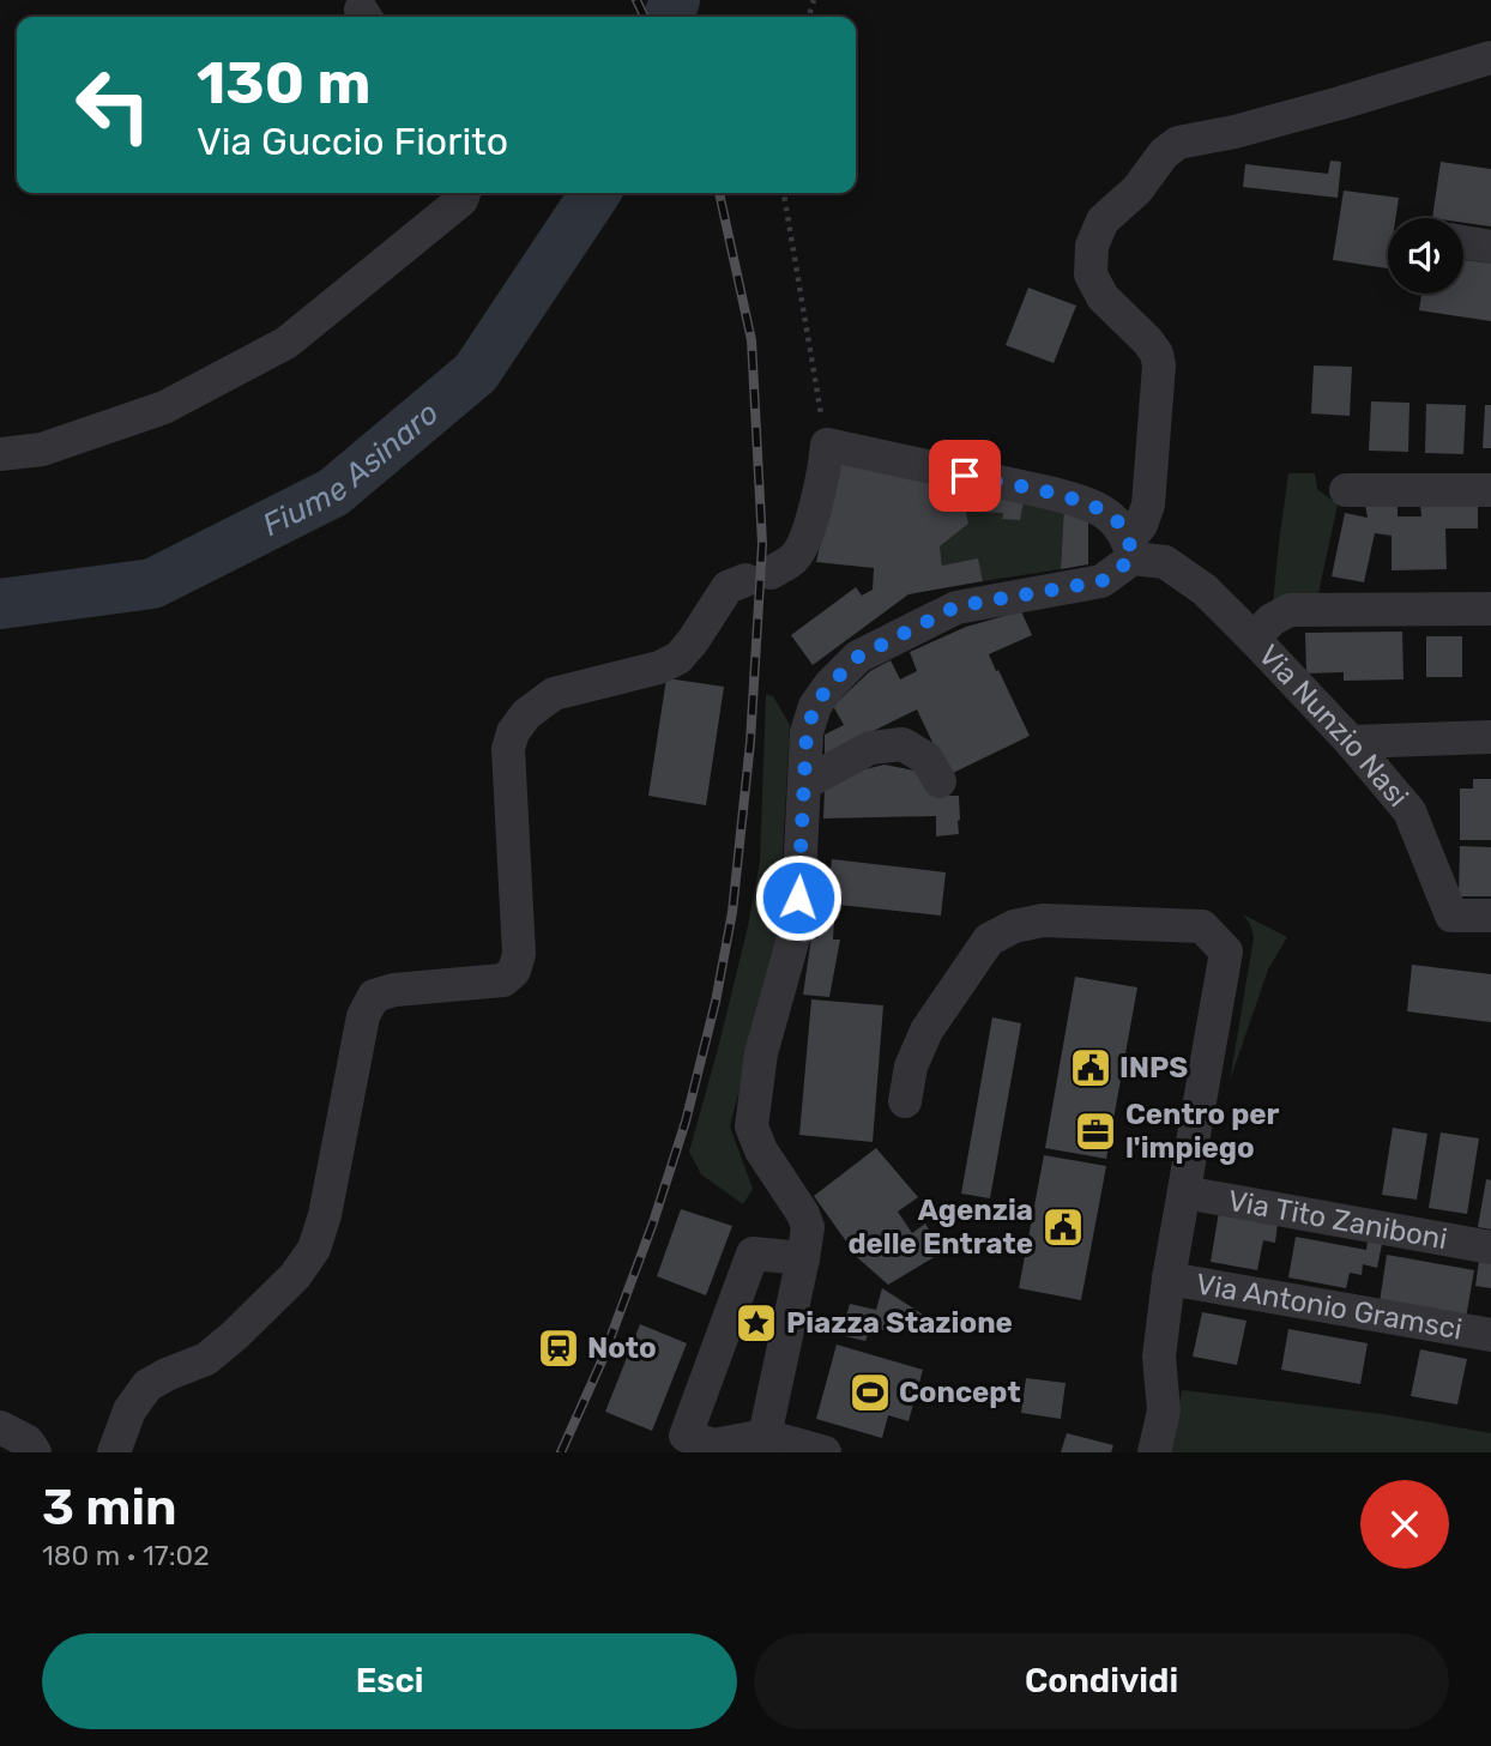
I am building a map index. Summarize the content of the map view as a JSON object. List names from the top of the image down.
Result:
{
  "streets": {
    "street": ["Via Nunzio Nasi", "Via Tito Zaniboni", "Via Antonio Gramsci"]
  },
  "water": ["Fiume Asinaro"],
  "places": {
    "public building": ["INPS", "Agenzia delle Entrate"],
    "office": ["Centro per l'impiego"],
    "place": ["Piazza Stazione"],
    "station": ["Noto"],
    "sports": ["Concept"]
  },
  "page": {
    "turn": ["130 m", "Via Guccio Fiorito"],
    "heading": ["3 min", "180 m · 17:02"],
    "buttons": ["Esci", "Condividi"]
  }
}
